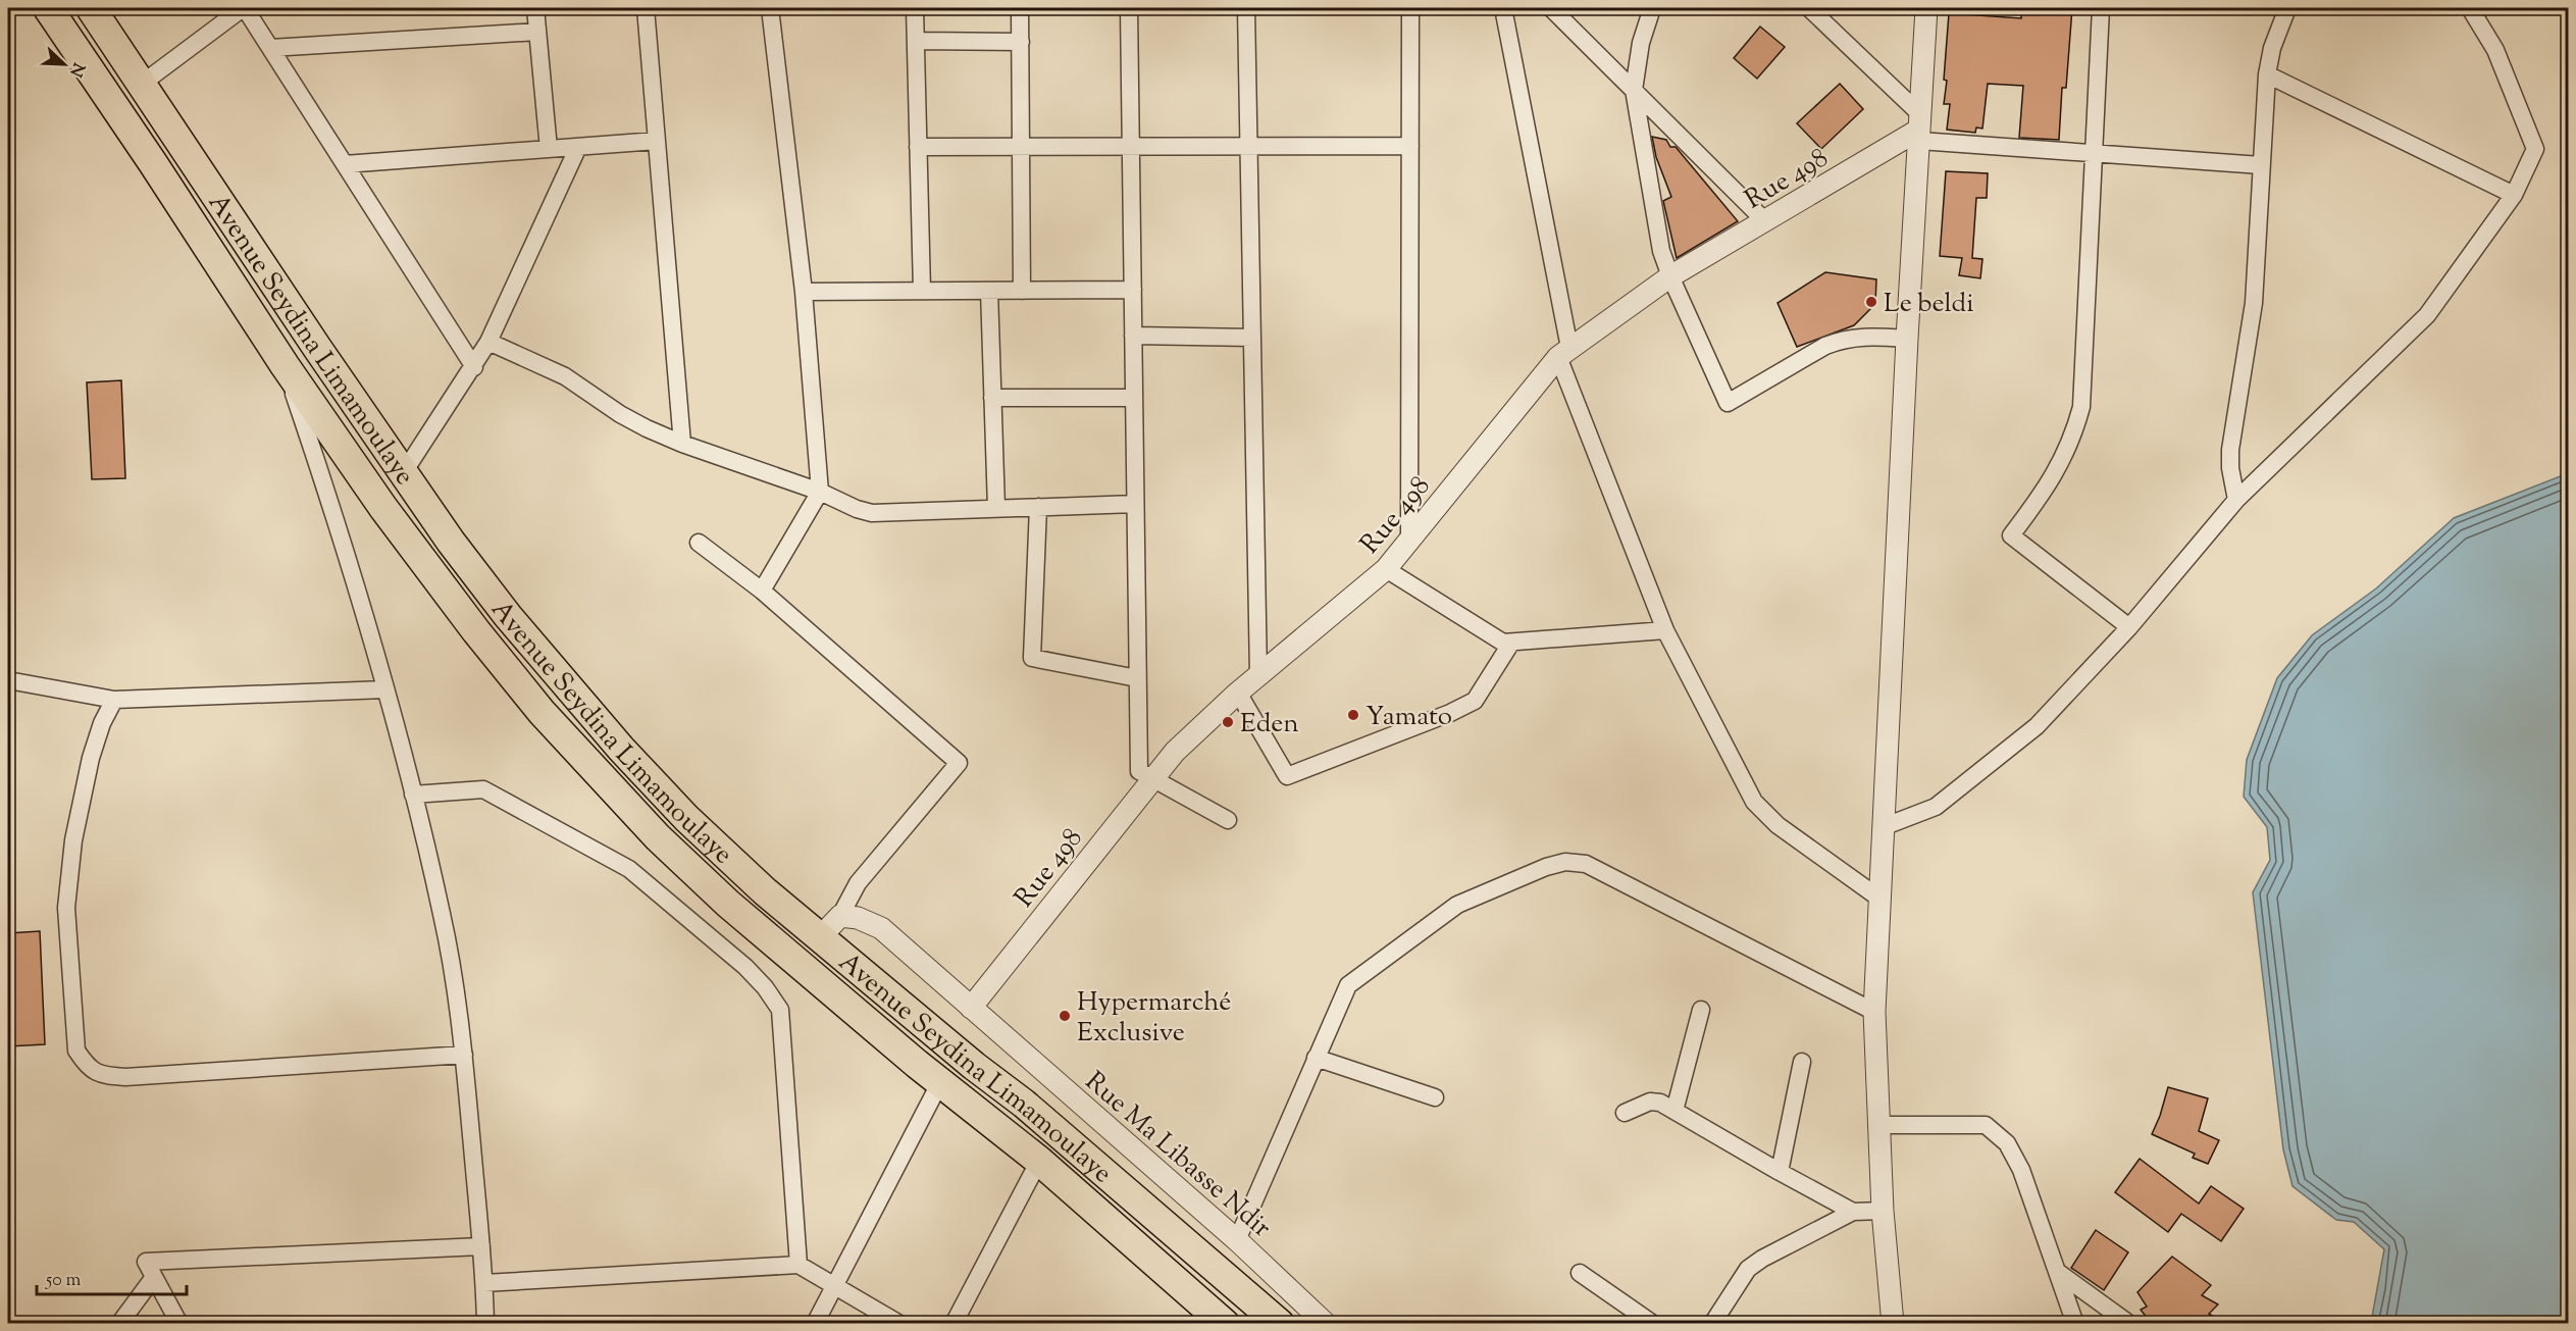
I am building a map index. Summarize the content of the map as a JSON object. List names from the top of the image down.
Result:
{
  "streets": {
    "highway": ["Avenue Seydina Limamoulaye"],
    "street": ["Rue 498", "Rue Ma Libasse Ndir"]
  },
  "crossings": [
    ["Rue 498", "Rue Ma Libasse Ndir"],
    ["Avenue Seydina Limamoulaye", "Rue Ma Libasse Ndir"]
  ],
  "places": [
    "Le beldi",
    "Yamato",
    "Eden",
    "Hypermarché Exclusive"
  ],
  "scale_bar": "50 m",
  "north": "bottom right"
}
